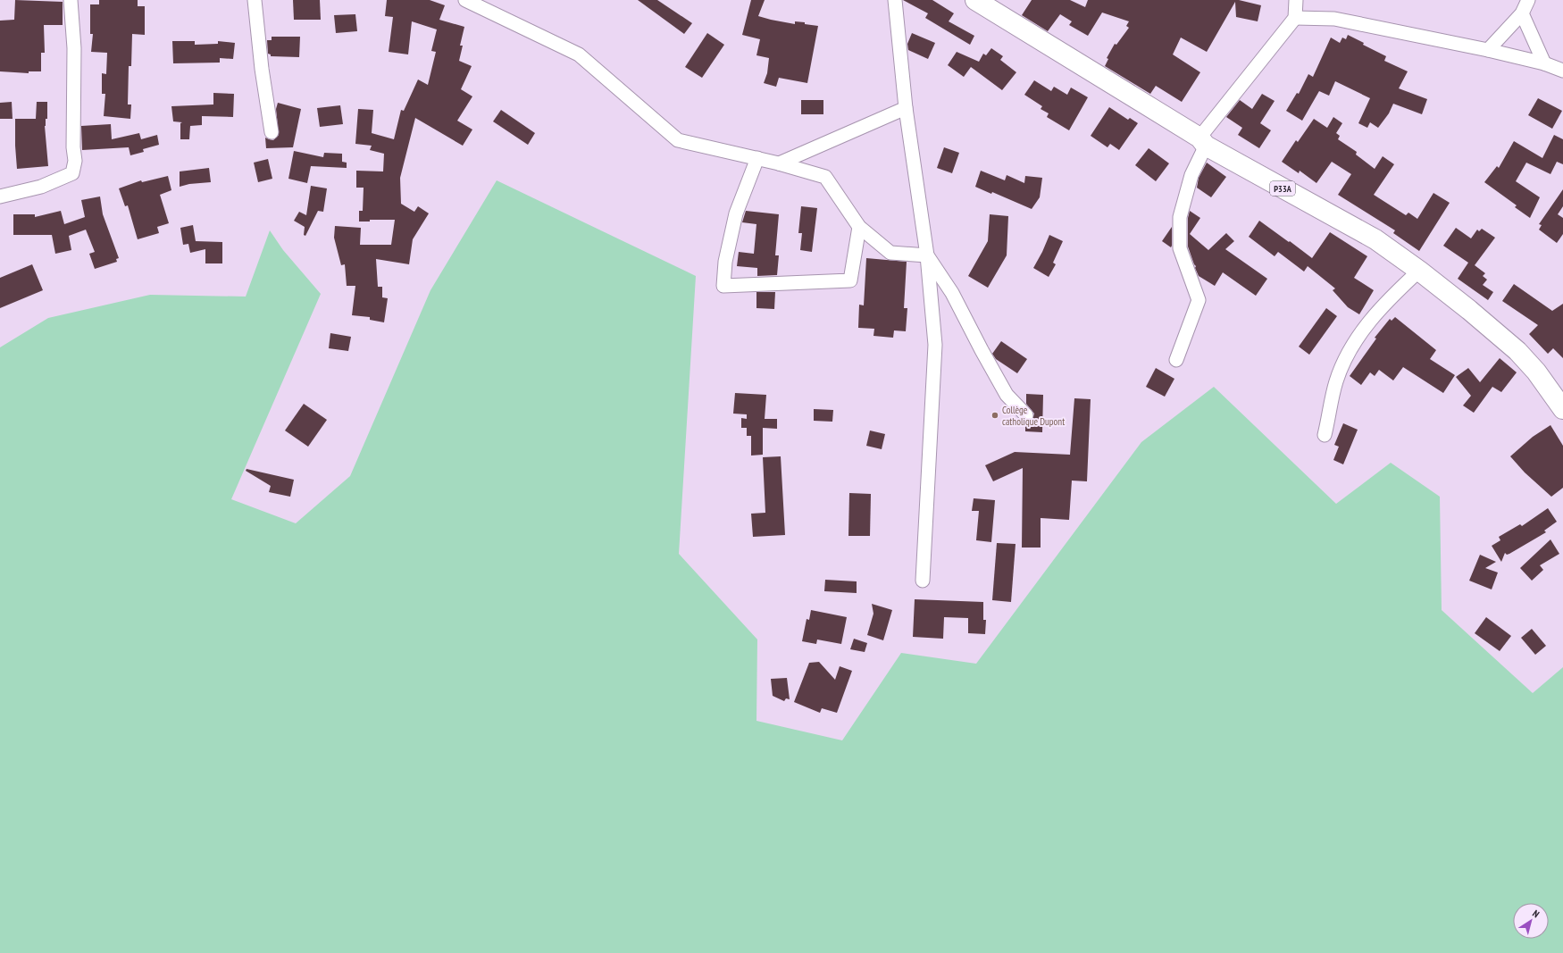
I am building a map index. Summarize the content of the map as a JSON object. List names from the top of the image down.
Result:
{
  "streets": {
    "main road": ["P33A"]
  },
  "places": ["Collège catholique Dupont"],
  "north": "top right"
}
